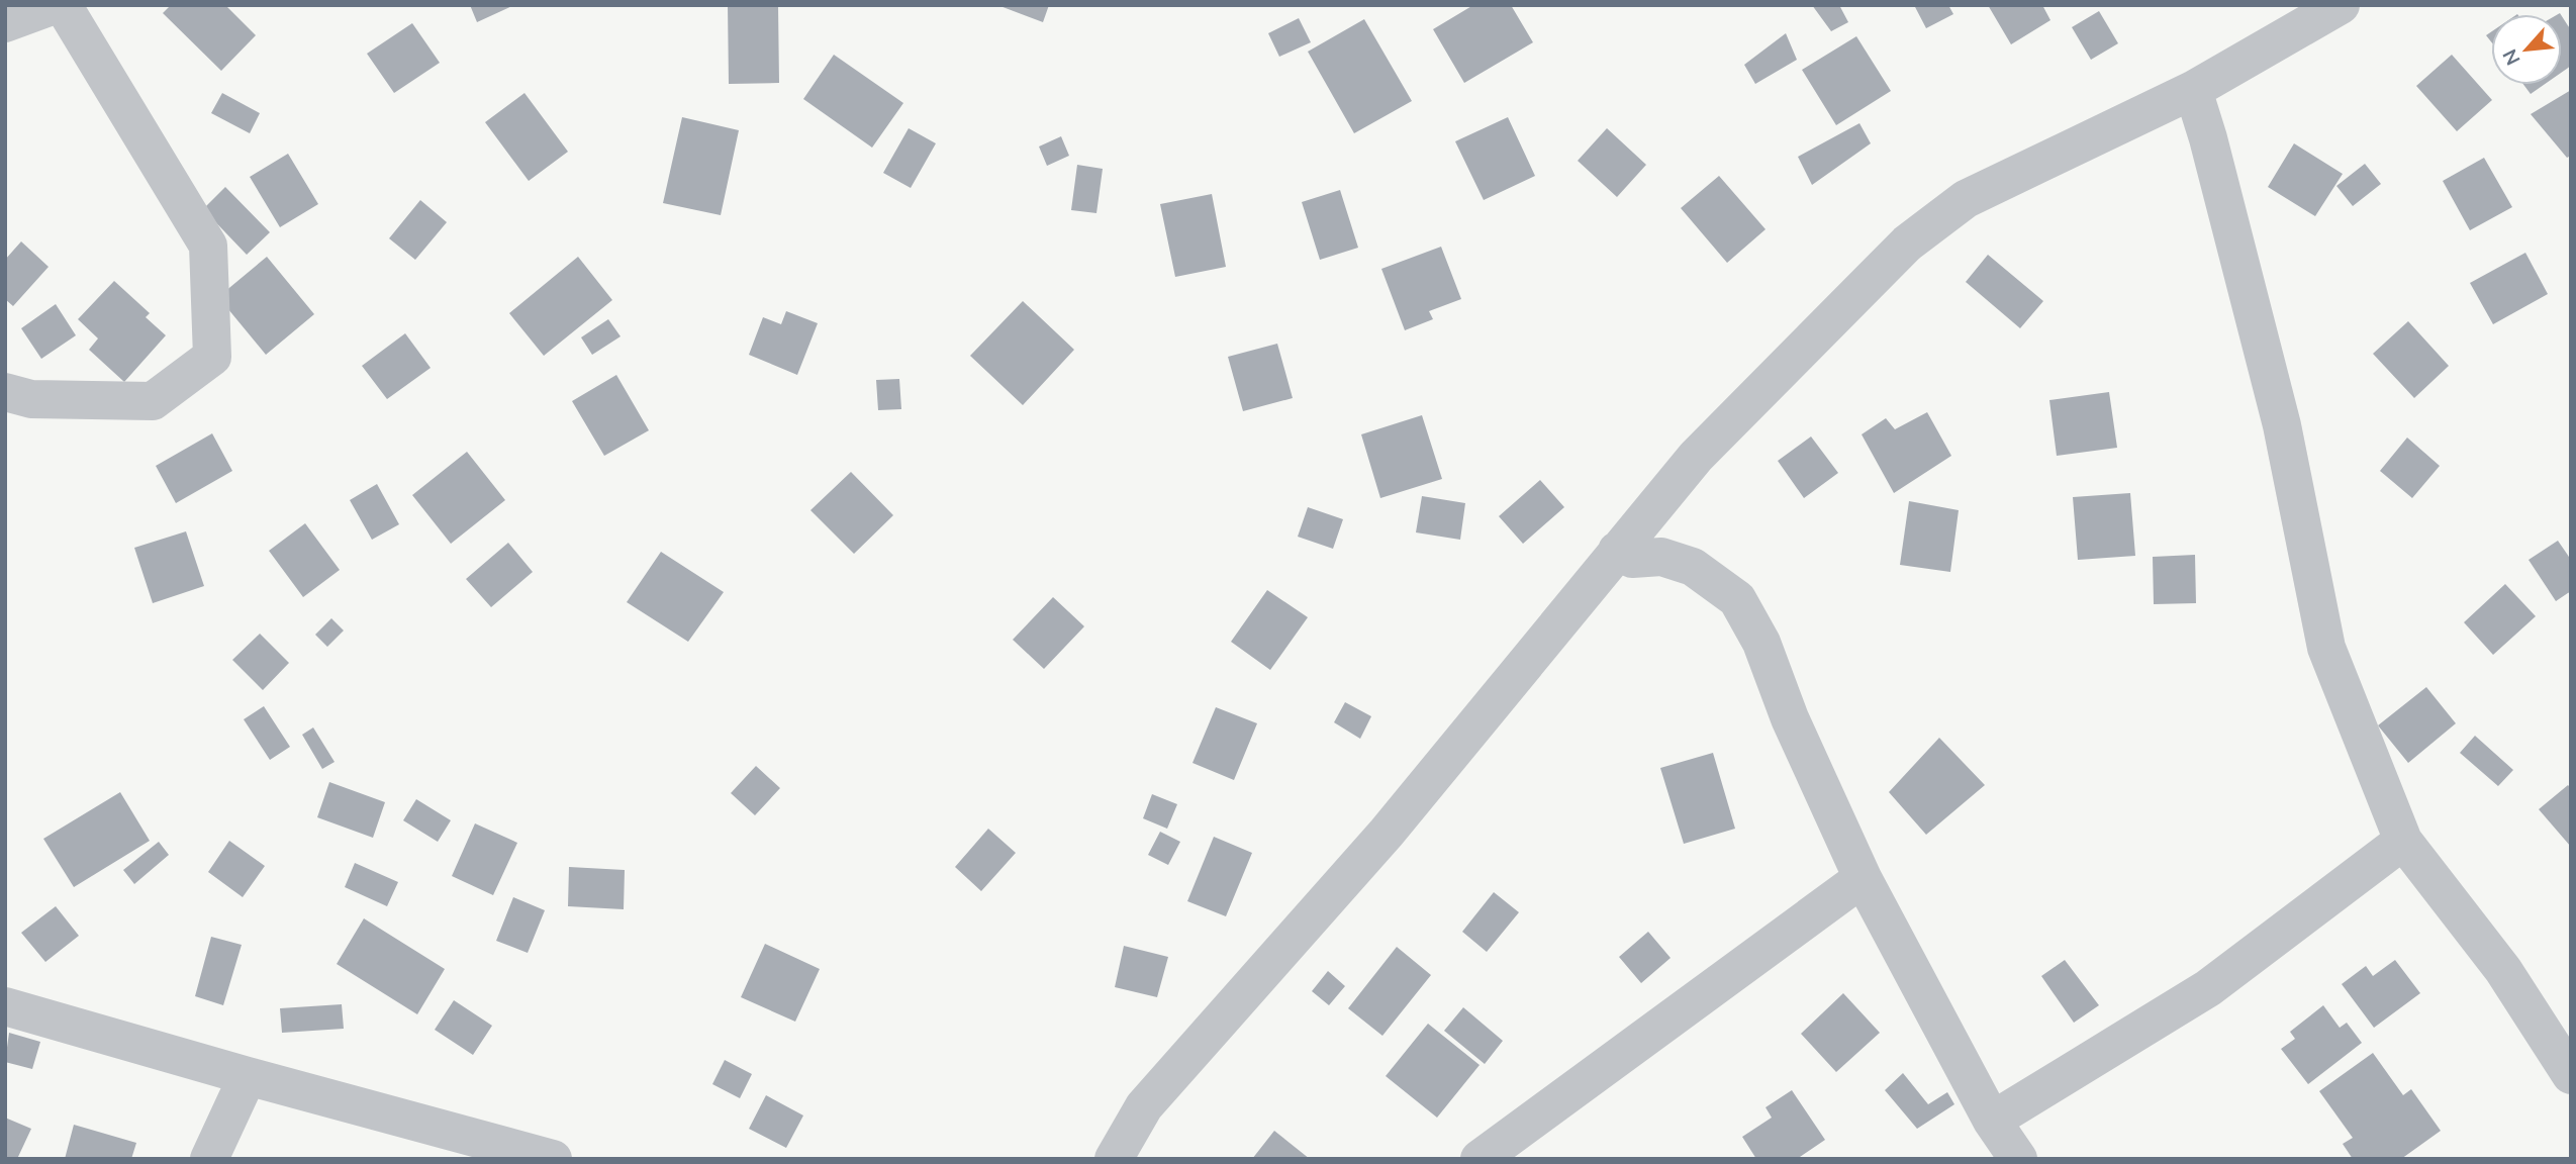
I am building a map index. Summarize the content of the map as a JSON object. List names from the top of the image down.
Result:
{
  "north": "bottom left"
}
